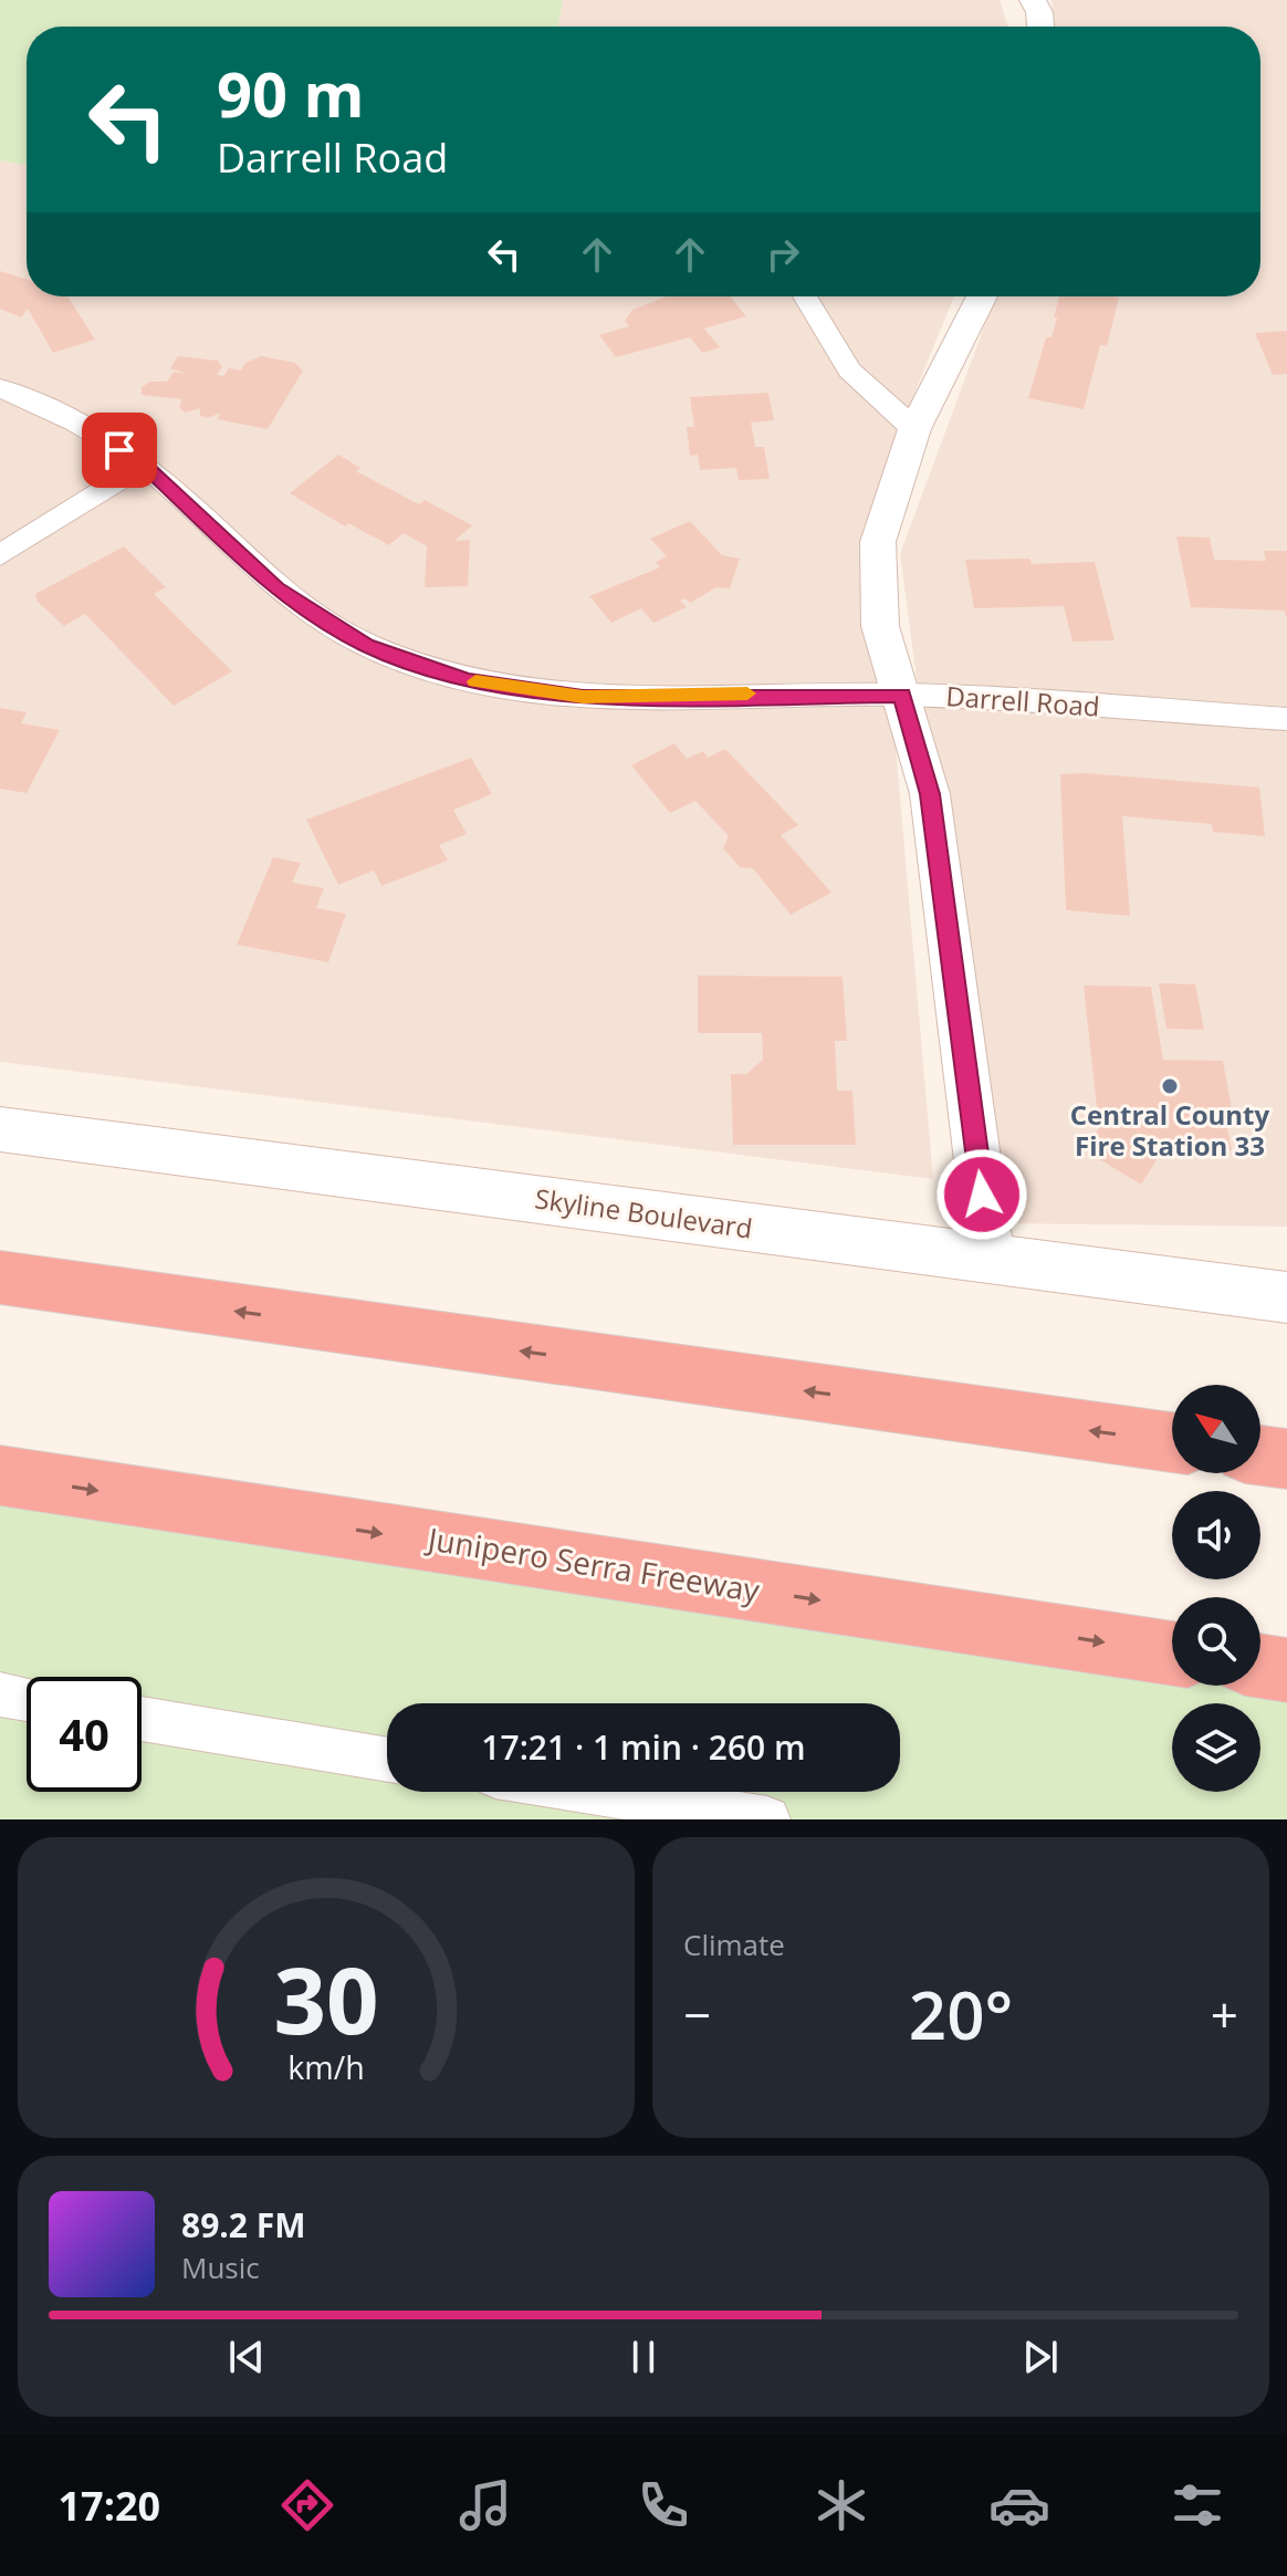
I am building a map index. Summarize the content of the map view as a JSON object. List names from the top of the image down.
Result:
{
  "streets": {
    "highway": ["Junipero Serra Freeway"],
    "main road": ["Skyline Boulevard"],
    "street": ["Darrell Road"]
  },
  "places": ["Central County Fire Station 33"],
  "north": "top left",
  "page": {
    "turn": ["90 m", "Darrell Road"],
    "limit": "40",
    "trip": "17:21 · 1 min · 260 m",
    "tile": "Climate",
    "heat": ["−", "20°", "+"],
    "song": ["89.2 FM", "Music"],
    "tabs": "17:20",
    "gauge": ["30", "km/h"]
  }
}
